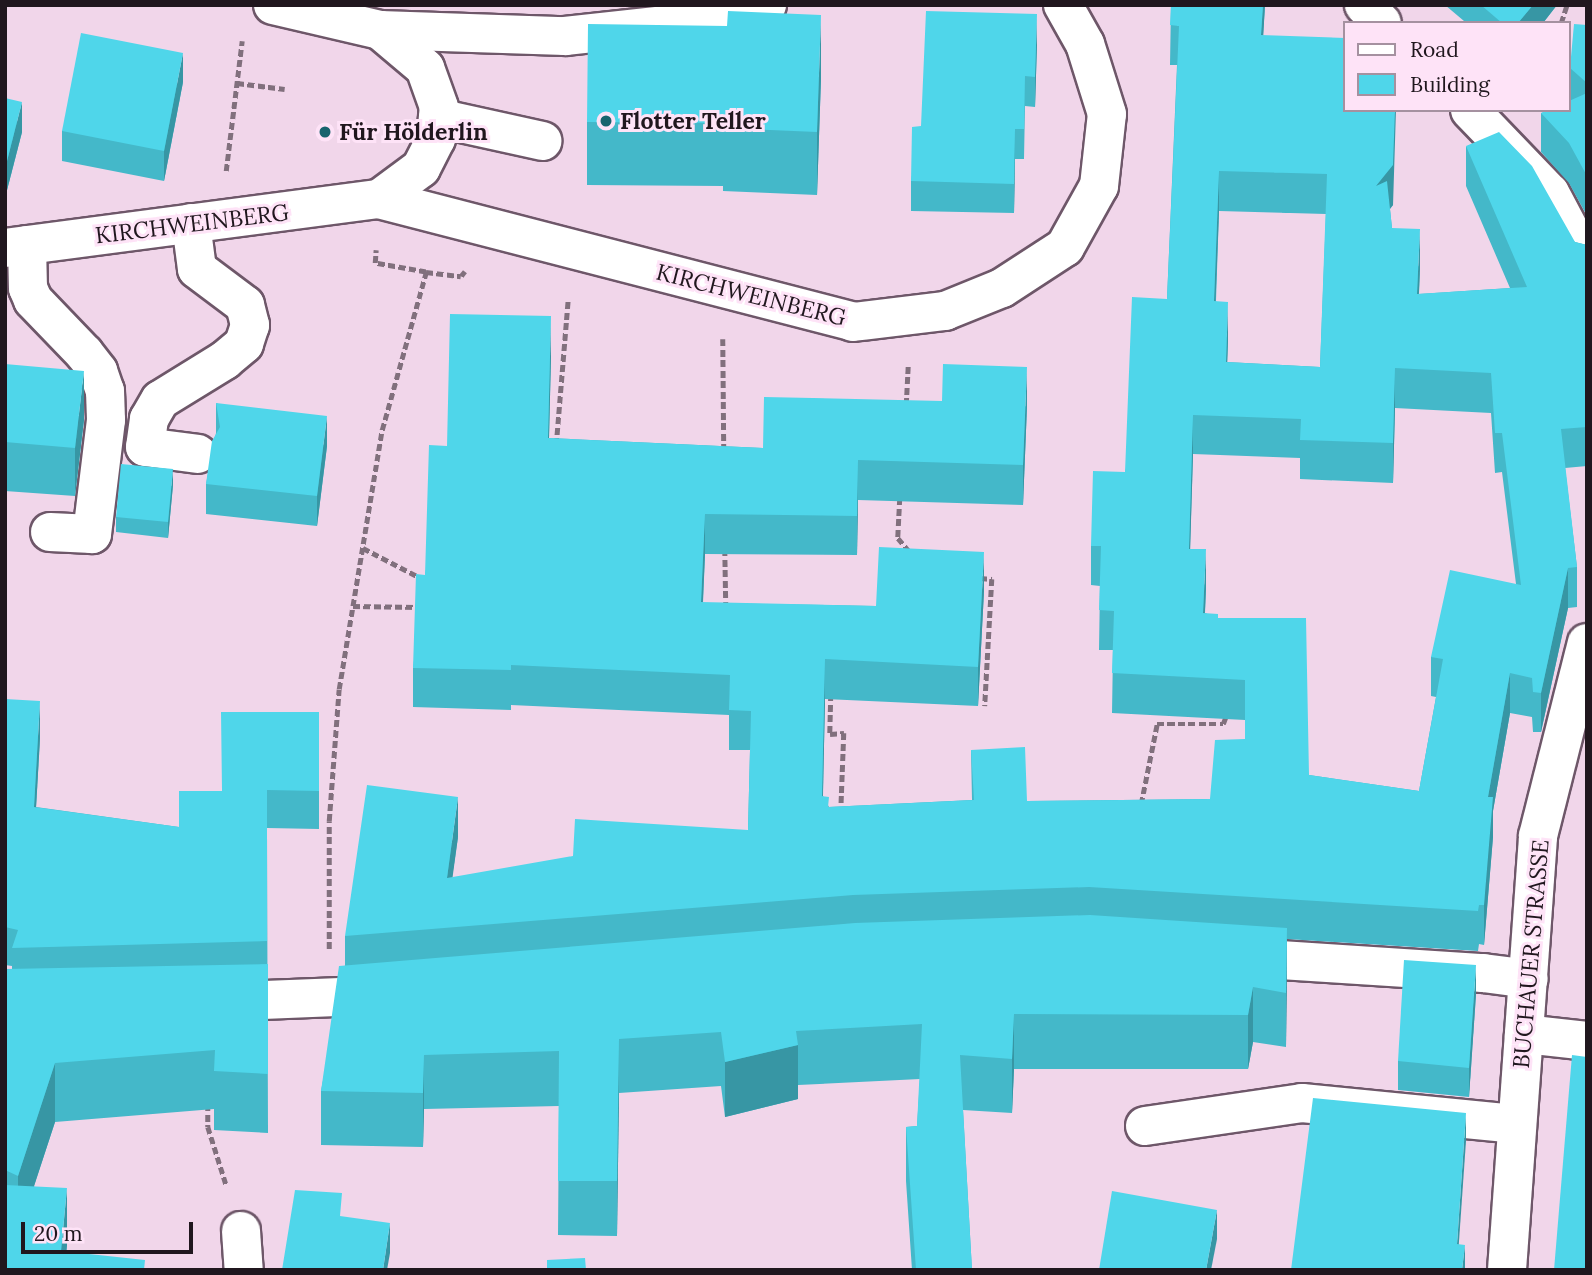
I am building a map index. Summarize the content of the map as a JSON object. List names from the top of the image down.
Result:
{
  "streets": {
    "street": ["KIRCHWEINBERG", "BUCHAUER STRASSE"]
  },
  "places": ["Flotter Teller", "Für Hölderlin"],
  "legend": ["Road", "Building"],
  "scale_bar": "20 m"
}
